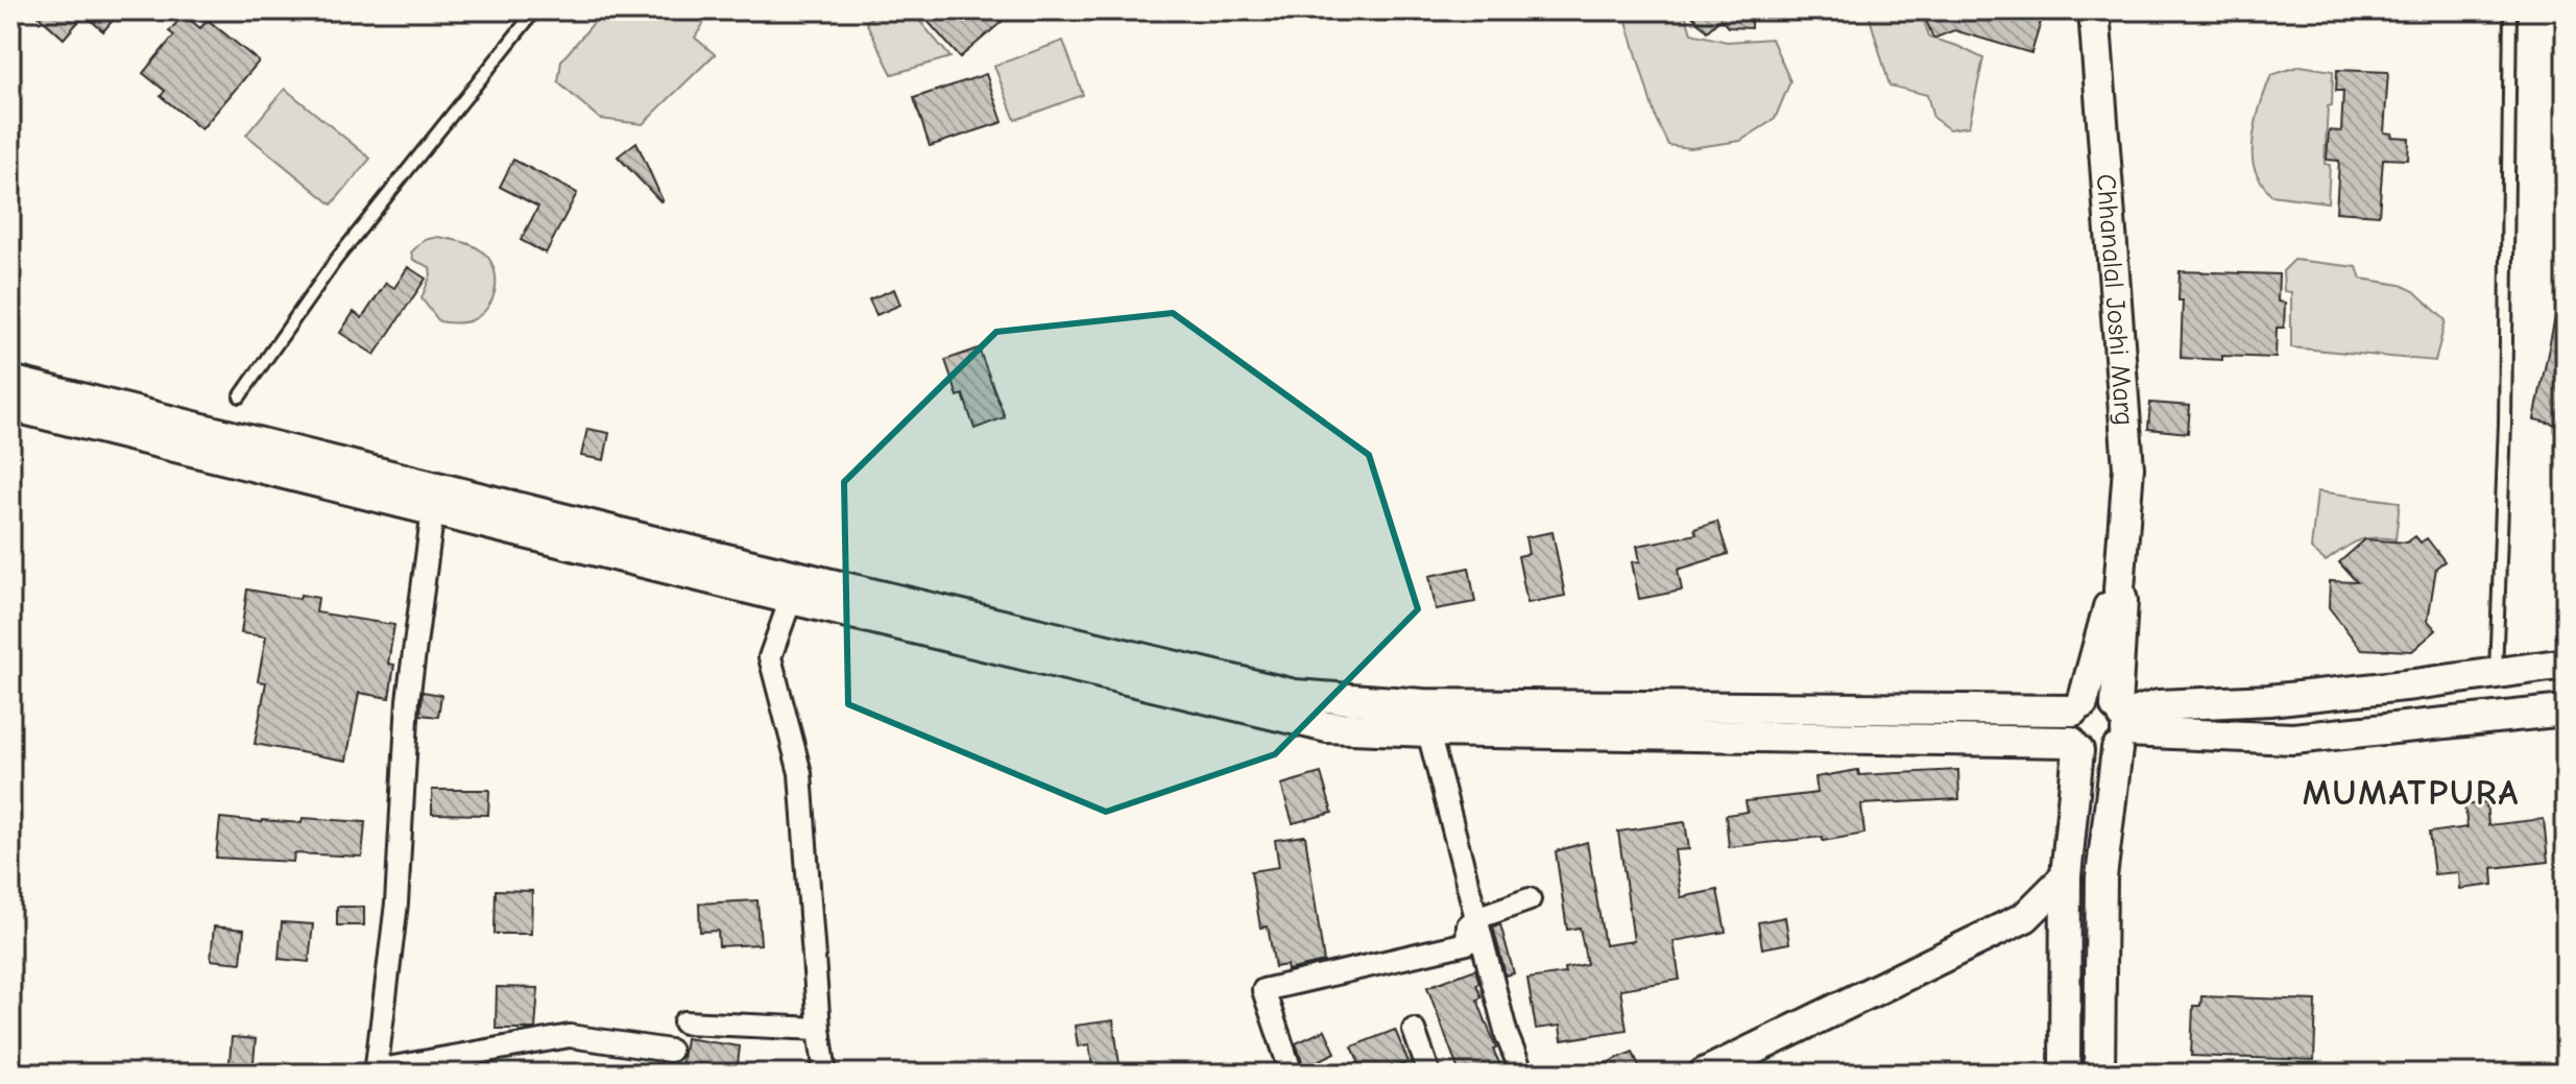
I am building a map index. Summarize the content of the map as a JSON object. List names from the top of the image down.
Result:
{
  "streets": {
    "street": ["Chhanalal Joshi Marg"]
  },
  "districts": ["MUMATPURA"]
}
